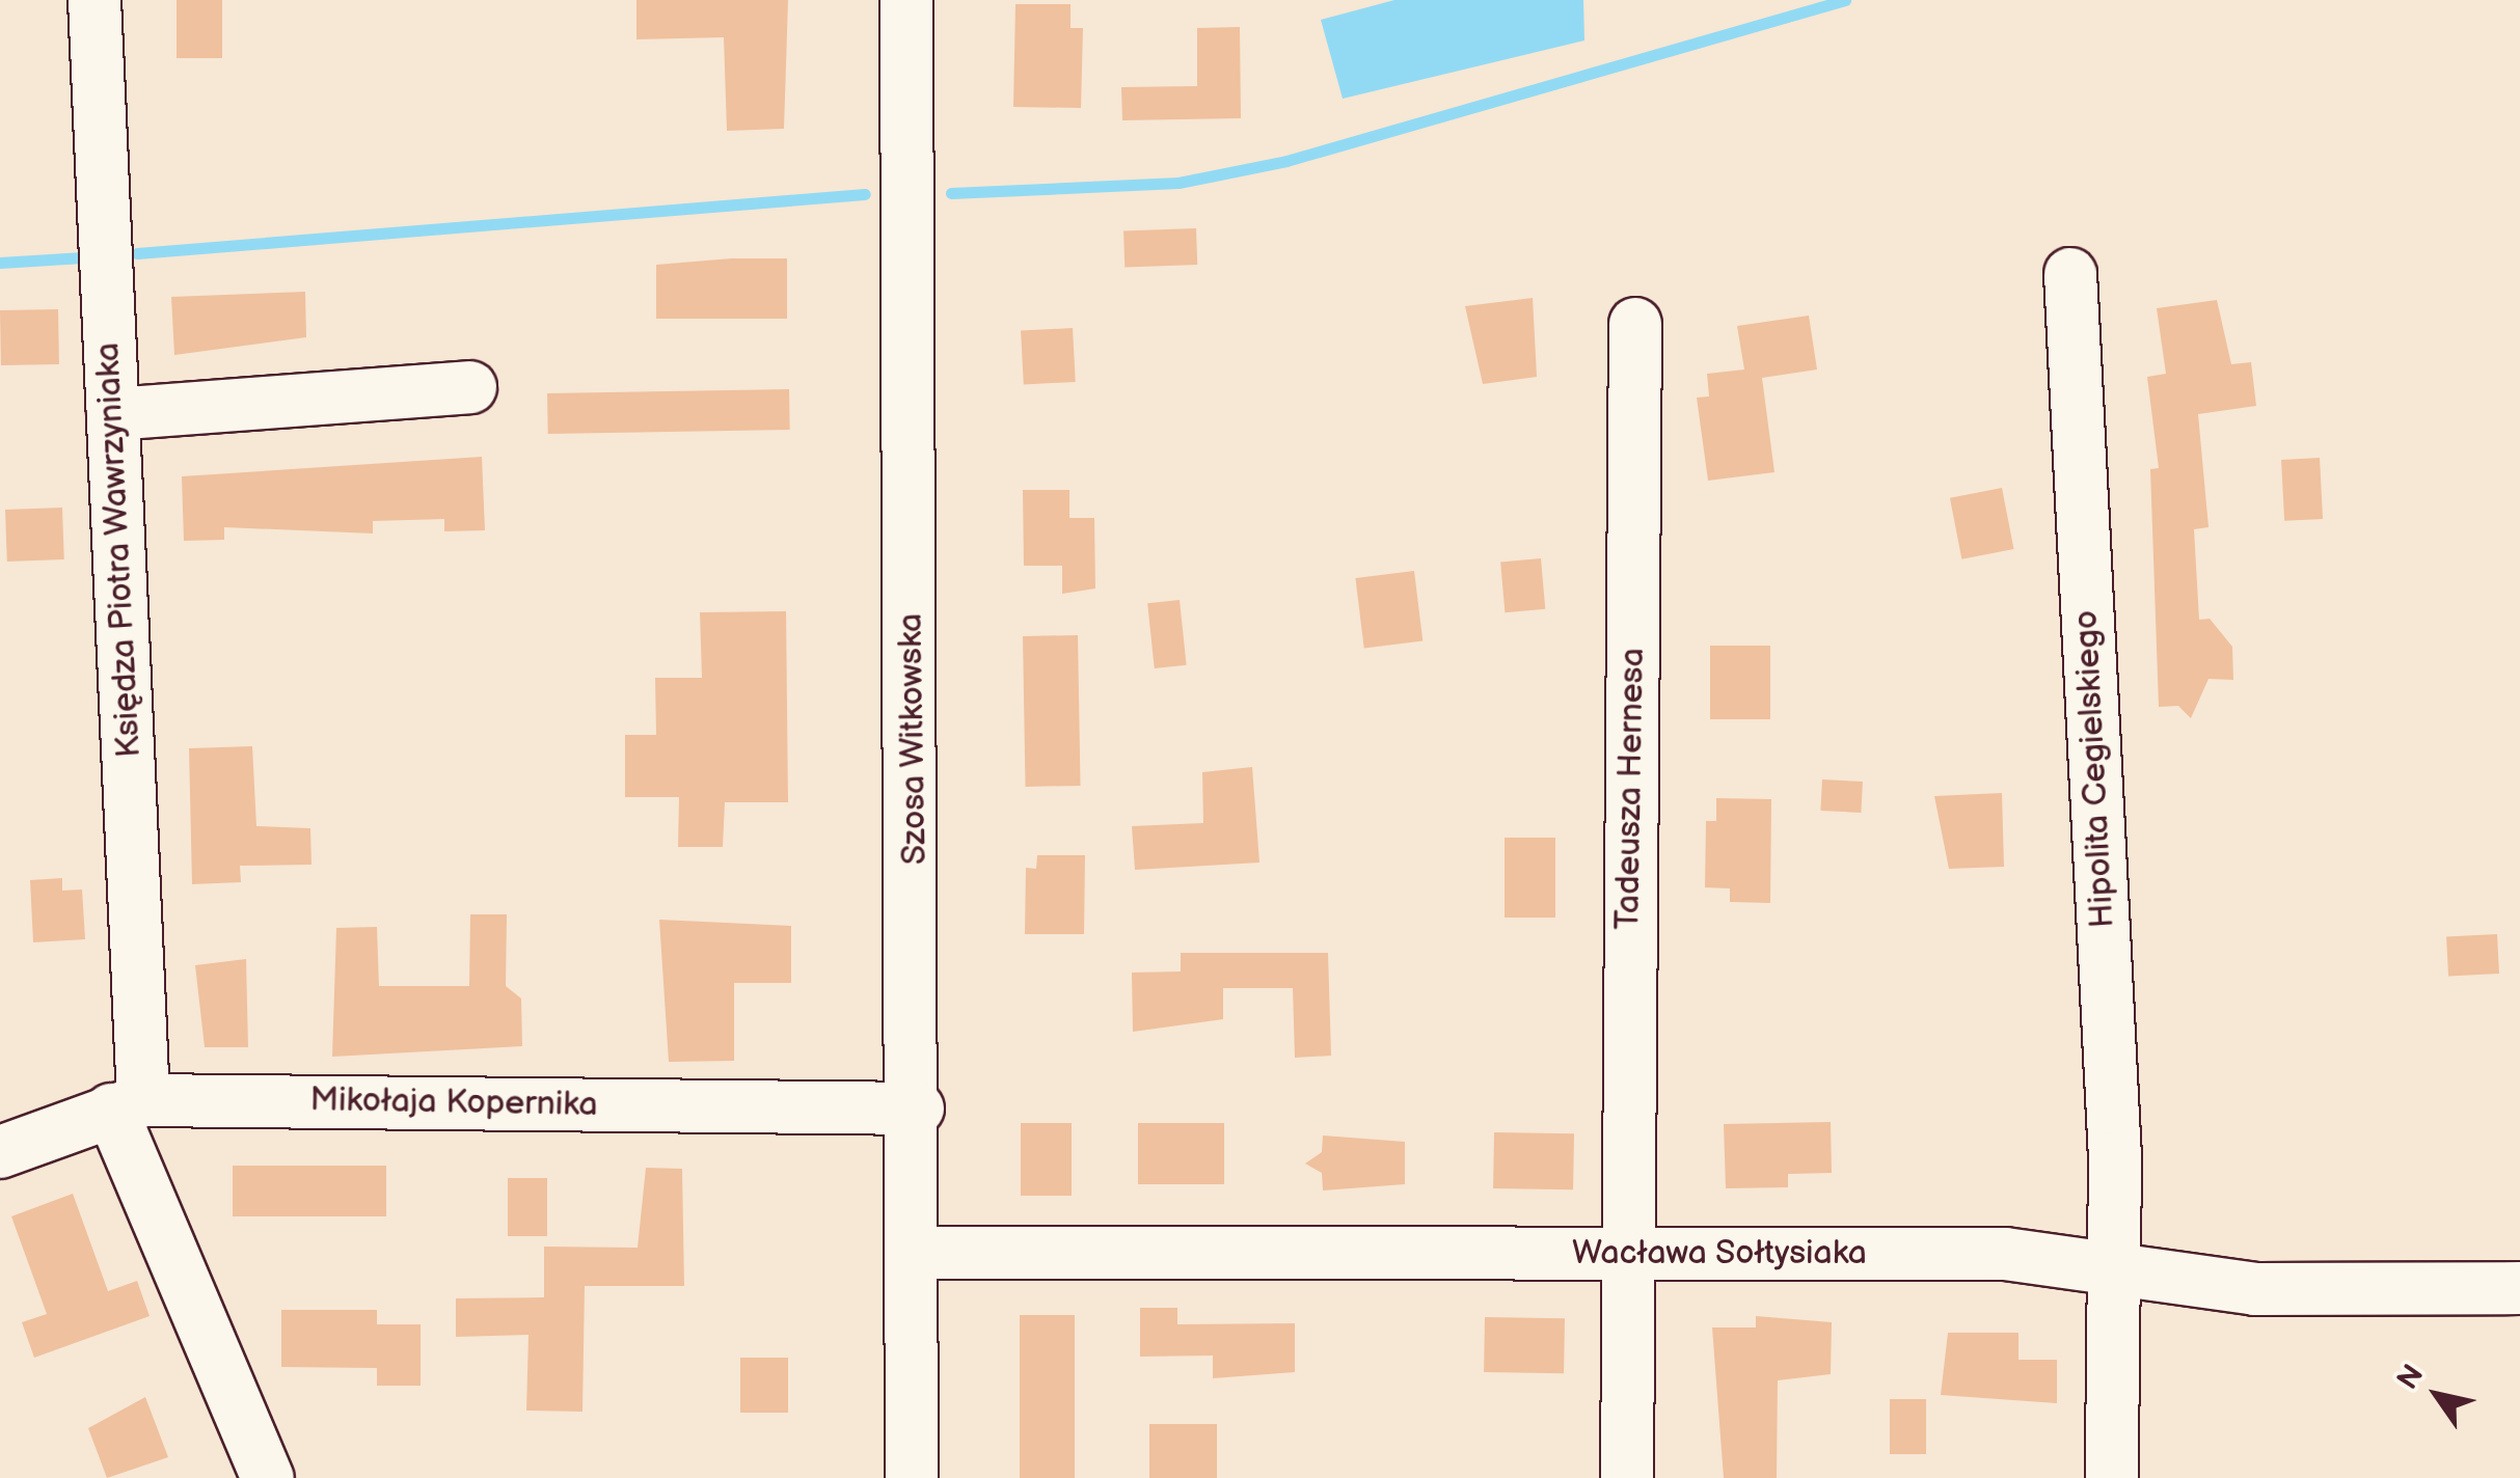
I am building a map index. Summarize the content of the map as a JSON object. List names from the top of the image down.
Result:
{
  "streets": {
    "street": [
      "Księdza Piotra Wawrzyniaka",
      "Szosa Witkowska",
      "Hipolita Cegielskiego",
      "Tadeusza Hernesa",
      "Mikołaja Kopernika",
      "Wacława Sołtysiaka"
    ]
  },
  "crossings": [
    ["Księdza Piotra Wawrzyniaka", "Mikołaja Kopernika"],
    ["Szosa Witkowska", "Mikołaja Kopernika"],
    ["Szosa Witkowska", "Wacława Sołtysiaka"],
    ["Hipolita Cegielskiego", "Wacława Sołtysiaka"],
    ["Tadeusza Hernesa", "Wacława Sołtysiaka"]
  ],
  "north": "top left"
}
